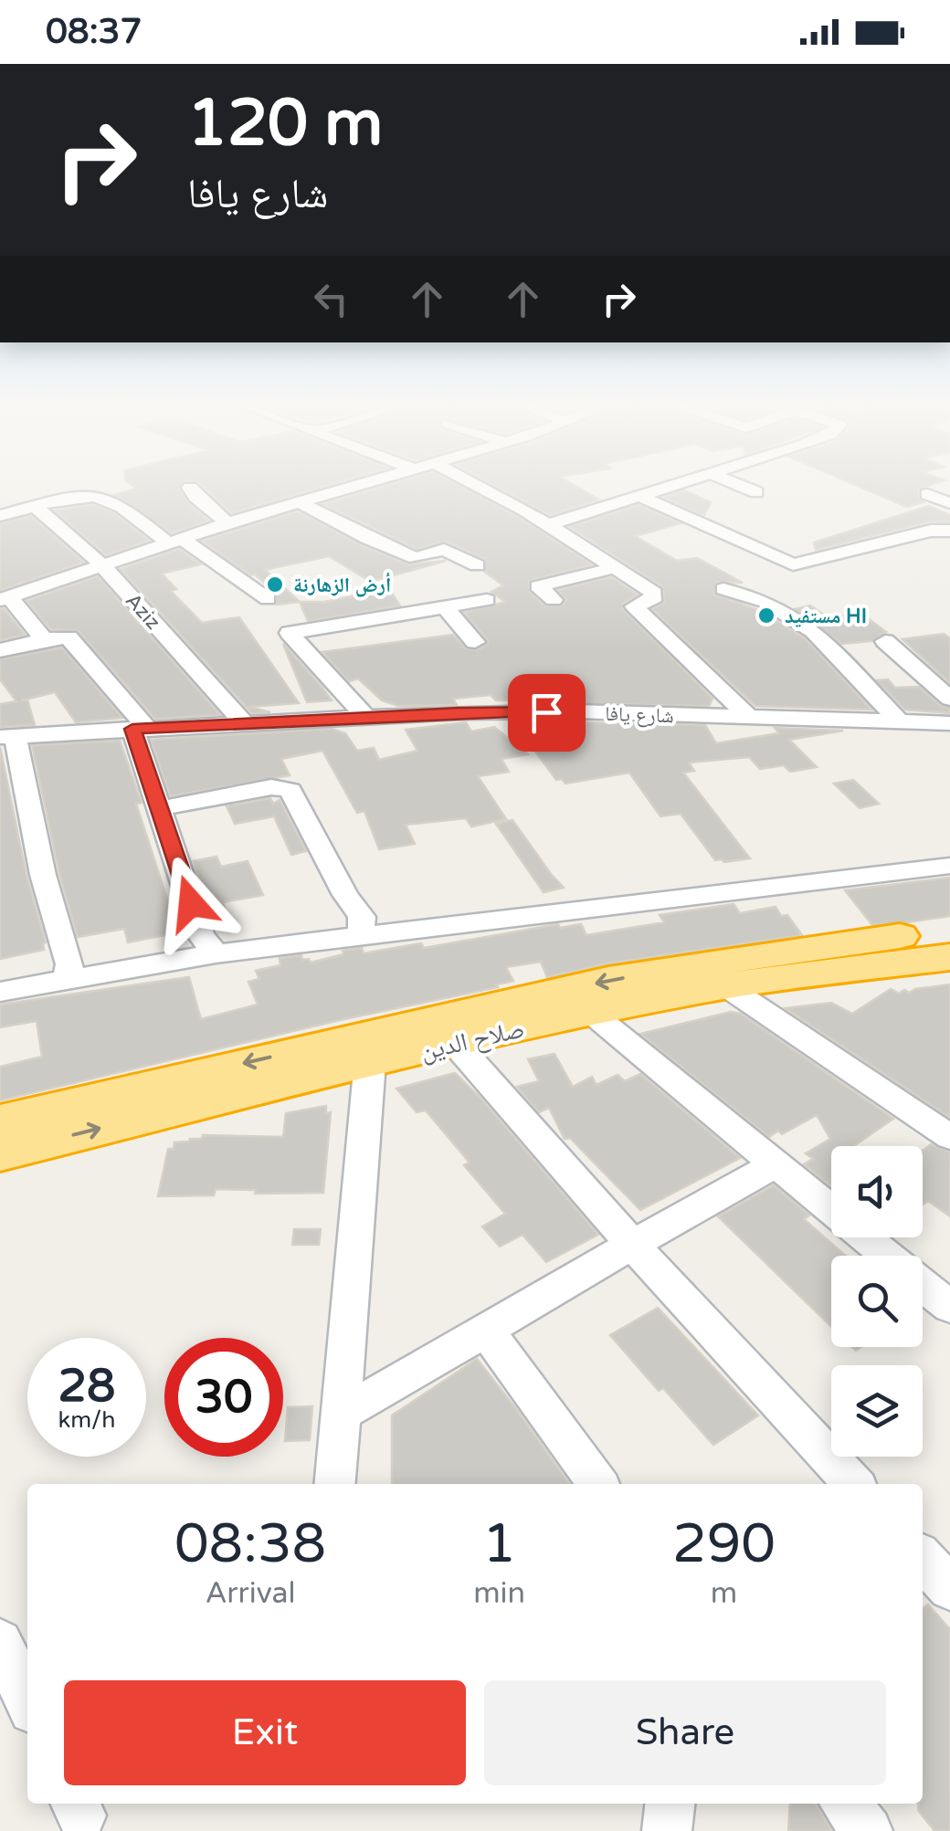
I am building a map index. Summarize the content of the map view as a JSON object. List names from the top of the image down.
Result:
{
  "streets": {
    "highway": ["صلاح الدين"],
    "street": ["Aziz", "شارع يافا"]
  },
  "crossings": [
    ["Aziz", "شارع يافا"]
  ],
  "places": ["أرض الزهارنة", "مستفيد HI"],
  "page": {
    "status": "08:37",
    "turn": ["120 m", "شارع يافا"],
    "speed": "28 km/h",
    "limit": "30",
    "eta": [
      "08:38",
      "Arrival",
      "1",
      "min",
      "290",
      "m"
    ],
    "buttons": ["Exit", "Share"]
  }
}
